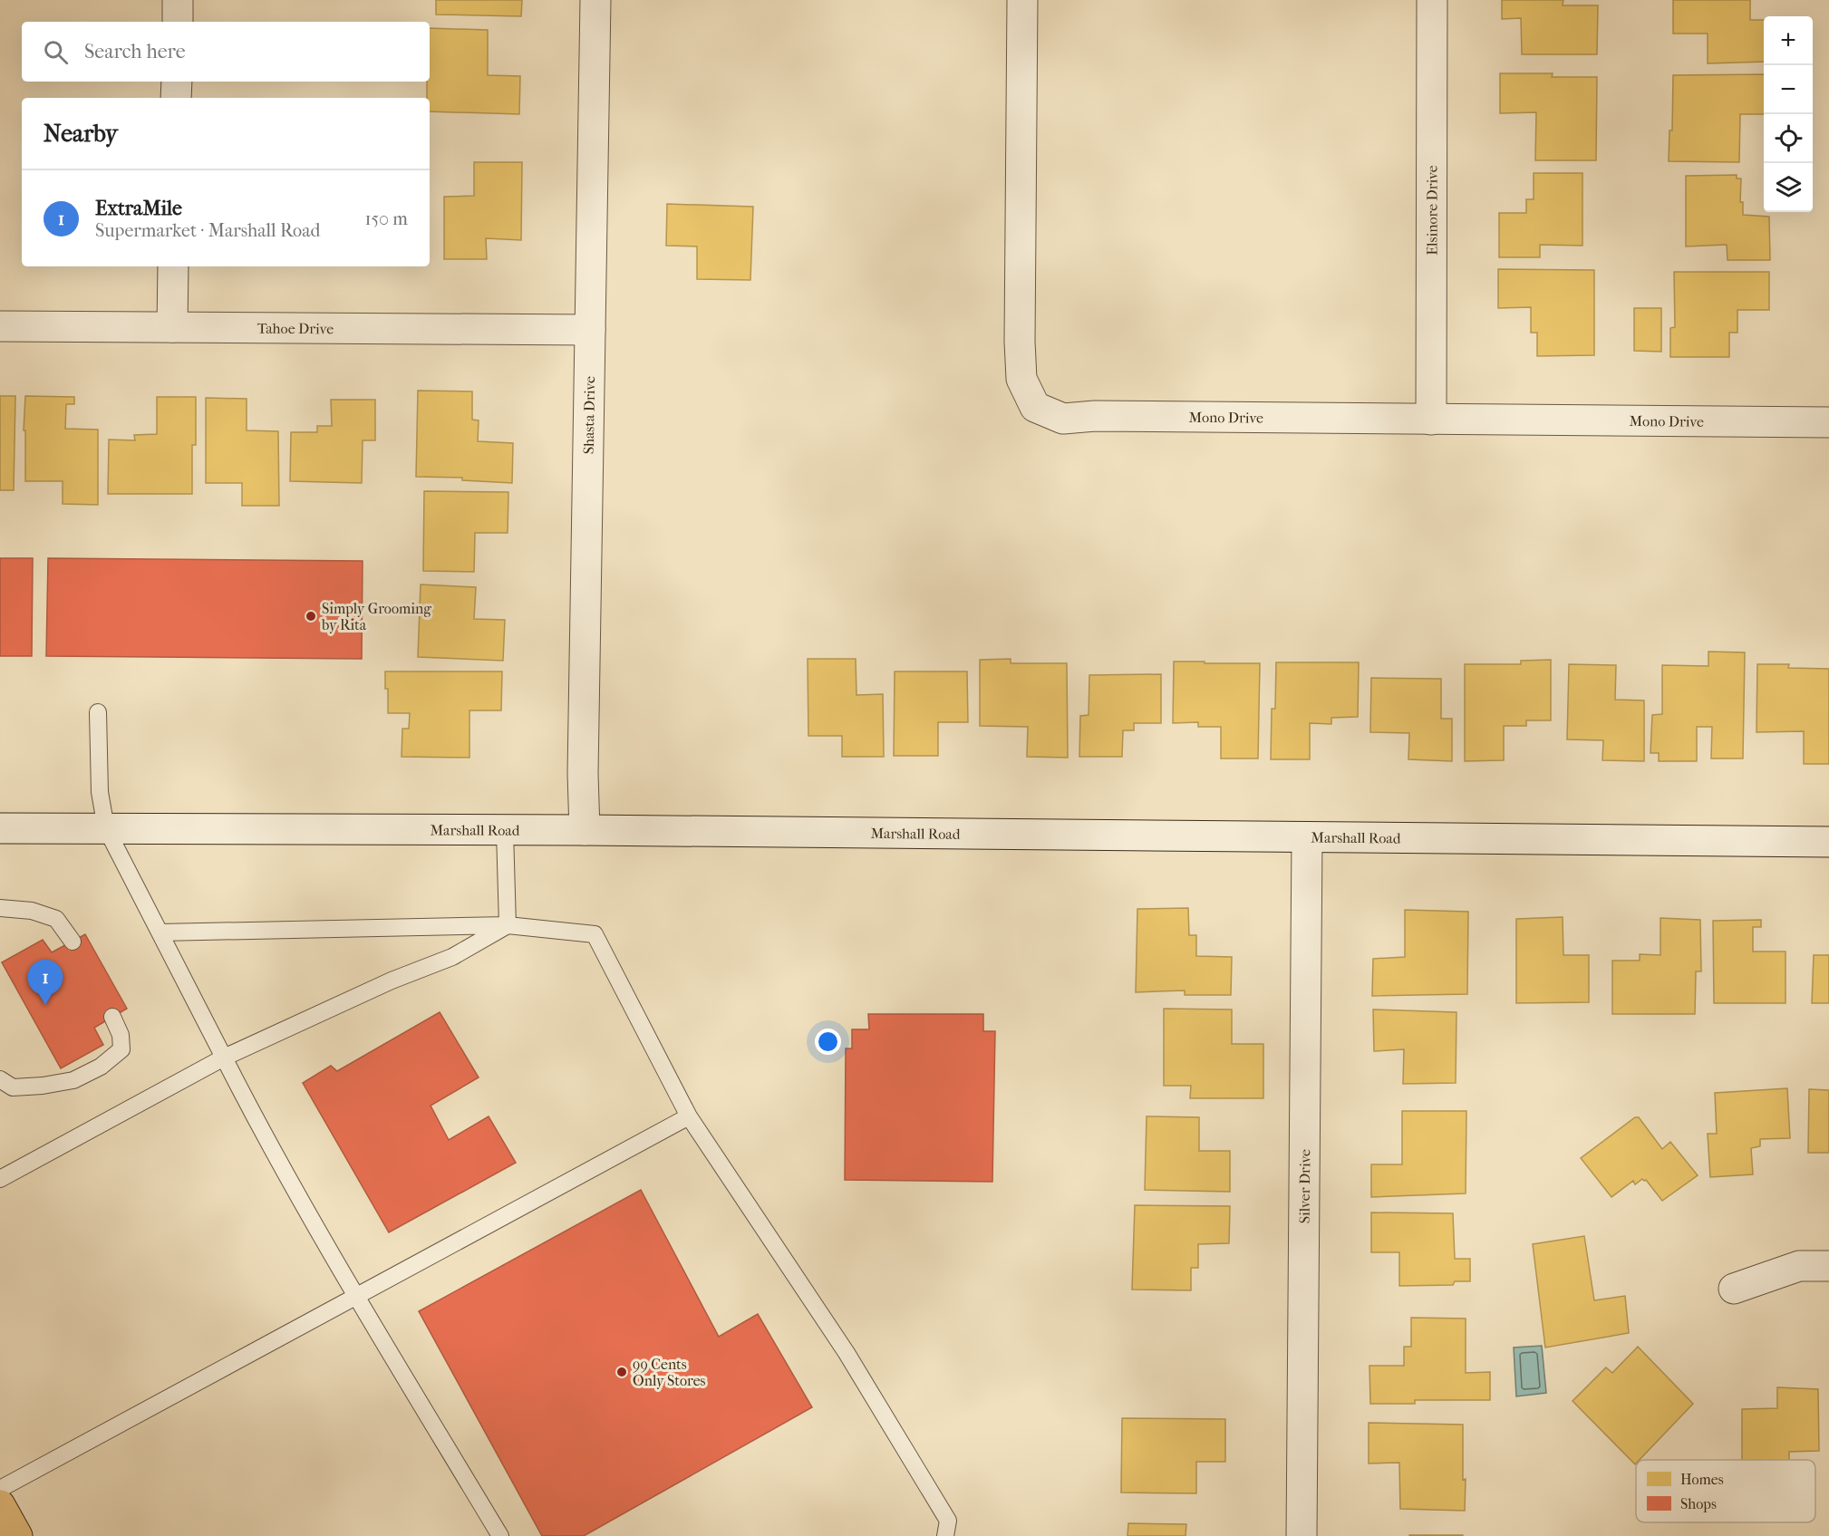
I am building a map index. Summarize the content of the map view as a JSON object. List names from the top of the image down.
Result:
{
  "streets": {
    "street": [
      "Elsinore Drive",
      "Tahoe Drive",
      "Shasta Drive",
      "Mono Drive",
      "Marshall Road",
      "Silver Drive"
    ]
  },
  "crossings": [
    ["Elsinore Drive", "Mono Drive"],
    ["Tahoe Drive", "Shasta Drive"],
    ["Shasta Drive", "Marshall Road"],
    ["Marshall Road", "Silver Drive"]
  ],
  "places": ["Simply Grooming by Rita", "99 Cents Only Stores"],
  "legend": ["Homes", "Shops"],
  "page": {
    "map_buttons": ["+", "−"],
    "search": "Search here",
    "heading": "Nearby",
    "list": [
      {
        "mark": "1",
        "name": "ExtraMile",
        "note": "Supermarket · Marshall Road",
        "value": "150 m"
      }
    ],
    "pins": "1"
  }
}
